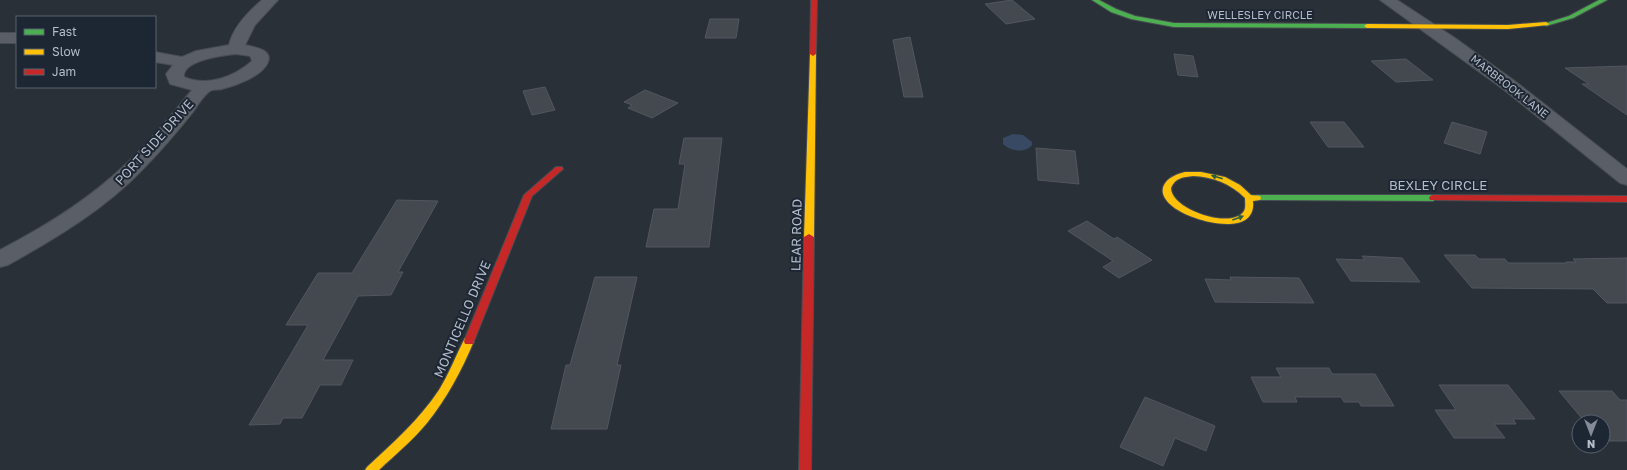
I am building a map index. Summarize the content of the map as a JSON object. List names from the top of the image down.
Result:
{
  "streets": {
    "street": [
      "WELLESLEY CIRCLE",
      "MARBROOK LANE",
      "PORT SIDE DRIVE",
      "BEXLEY CIRCLE",
      "LEAR ROAD",
      "MONTICELLO DRIVE"
    ]
  },
  "crossings": [
    ["WELLESLEY CIRCLE", "MARBROOK LANE"]
  ],
  "legend": ["Fast", "Slow", "Jam"],
  "north": "bottom"
}
